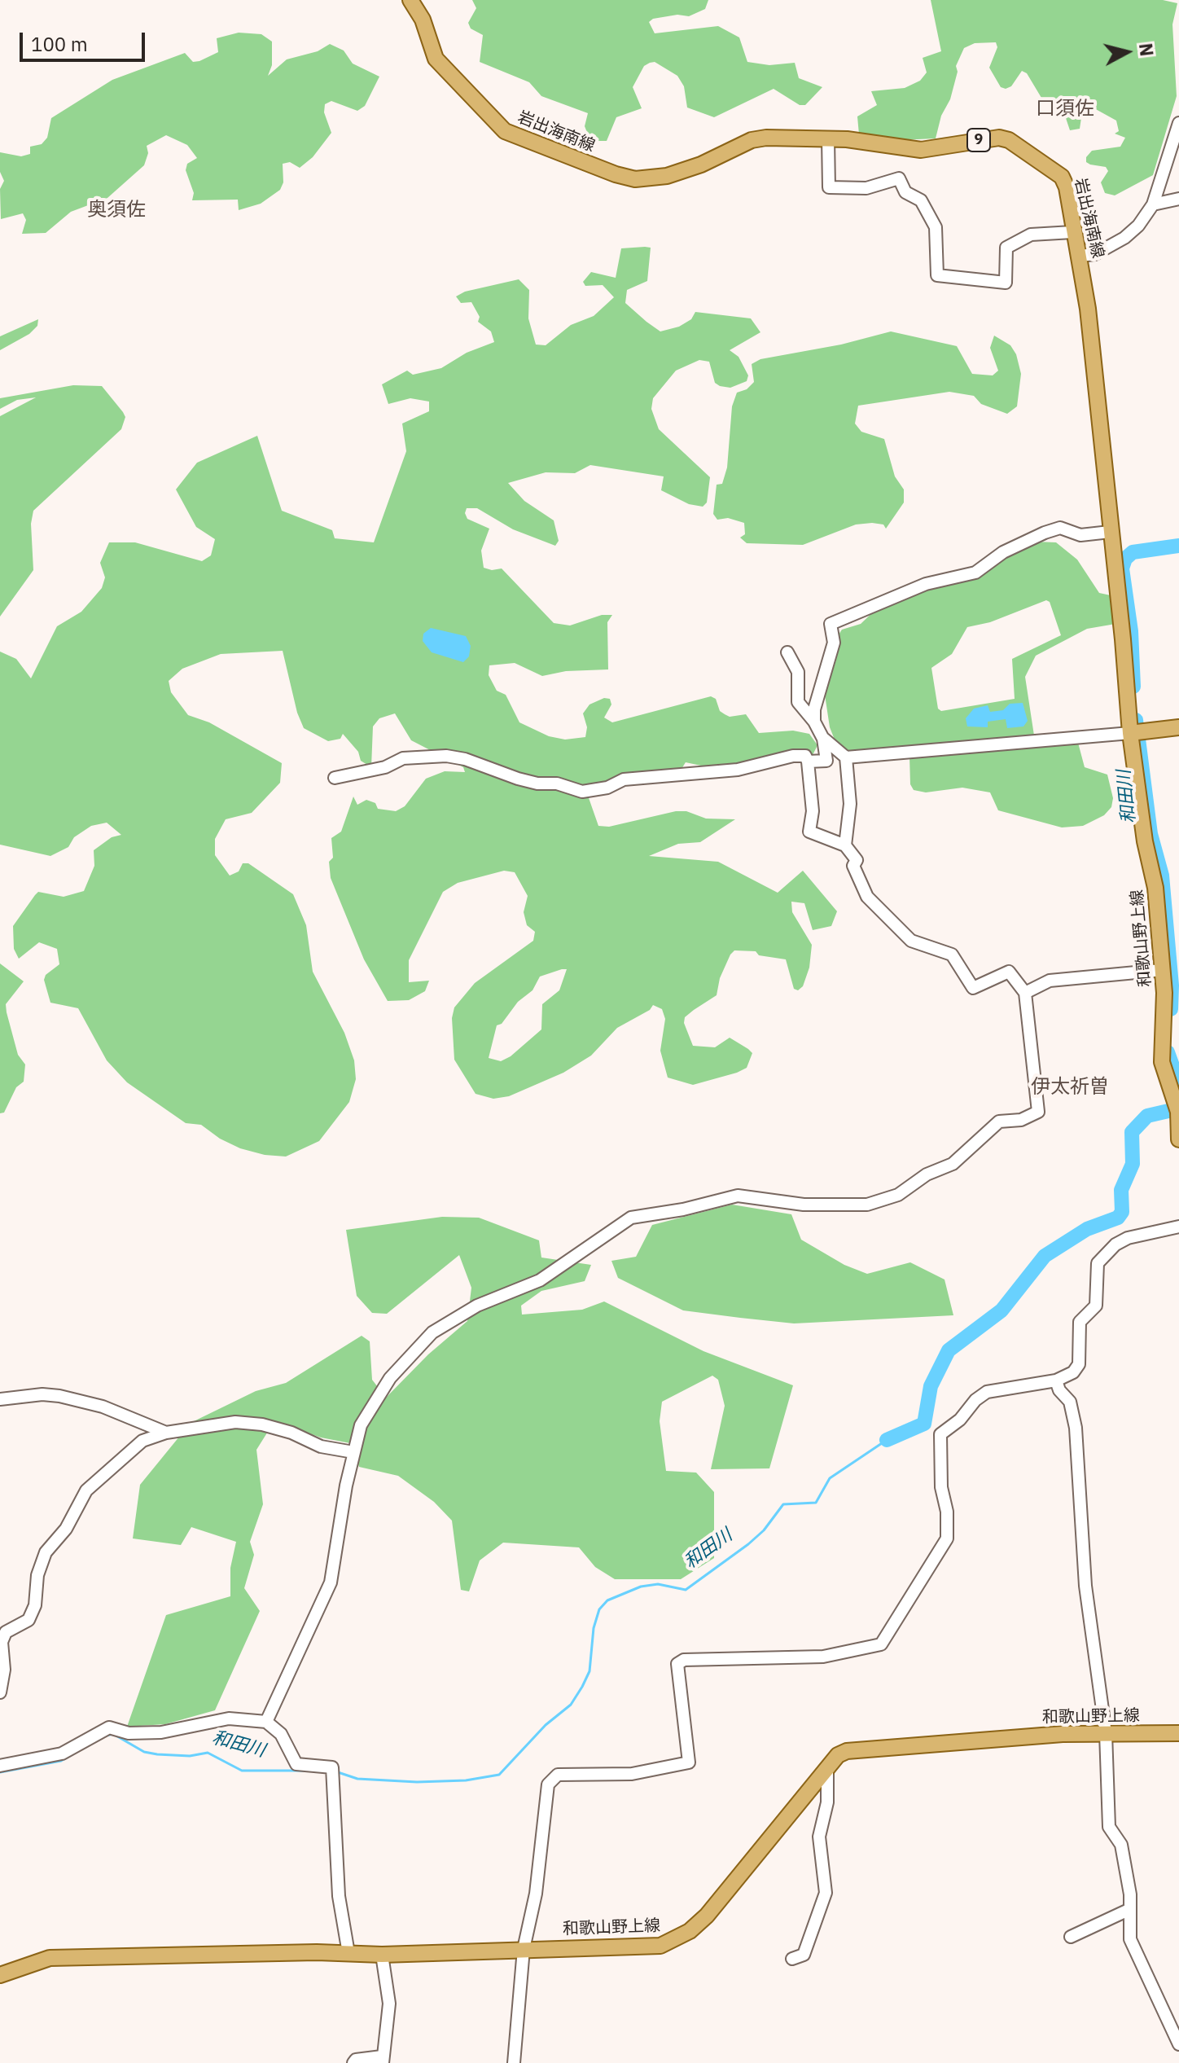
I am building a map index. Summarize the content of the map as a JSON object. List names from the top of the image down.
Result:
{
  "streets": {
    "main road": ["岩出海南線", "9", "和歌山野上線"]
  },
  "crossings": [
    ["岩出海南線", "和歌山野上線"]
  ],
  "districts": ["口須佐", "奥須佐", "伊太祈曽"],
  "water": ["和田川"],
  "scale_bar": "100 m",
  "north": "right"
}
